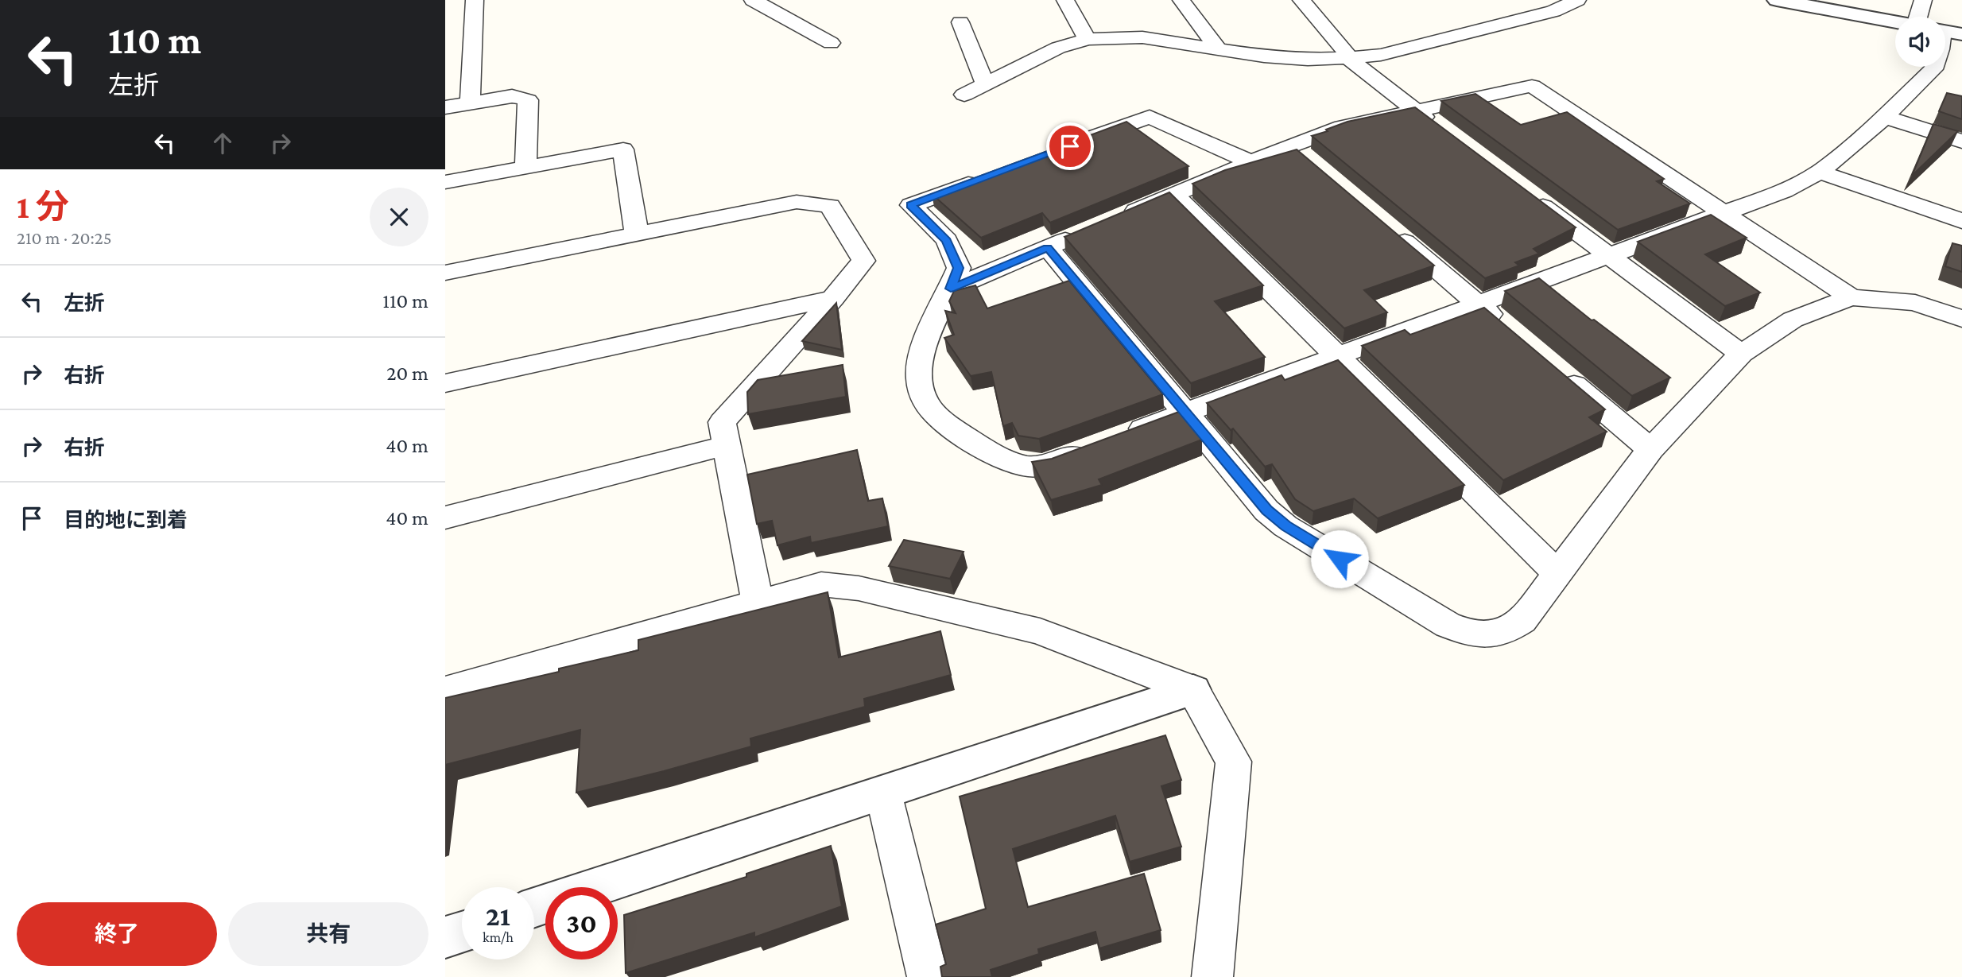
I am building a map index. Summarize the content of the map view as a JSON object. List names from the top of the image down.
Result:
{
  "page": {
    "turn": ["110 m", "左折"],
    "heading": ["1 分", "210 m · 20:25"],
    "list": [
      {
        "name": "左折",
        "value": "110 m"
      },
      {
        "name": "右折",
        "value": "20 m"
      },
      {
        "name": "右折",
        "value": "40 m"
      },
      {
        "name": "目的地に到着",
        "value": "40 m"
      }
    ],
    "speed": "21 km/h",
    "limit": "30",
    "buttons": ["終了", "共有"]
  }
}
